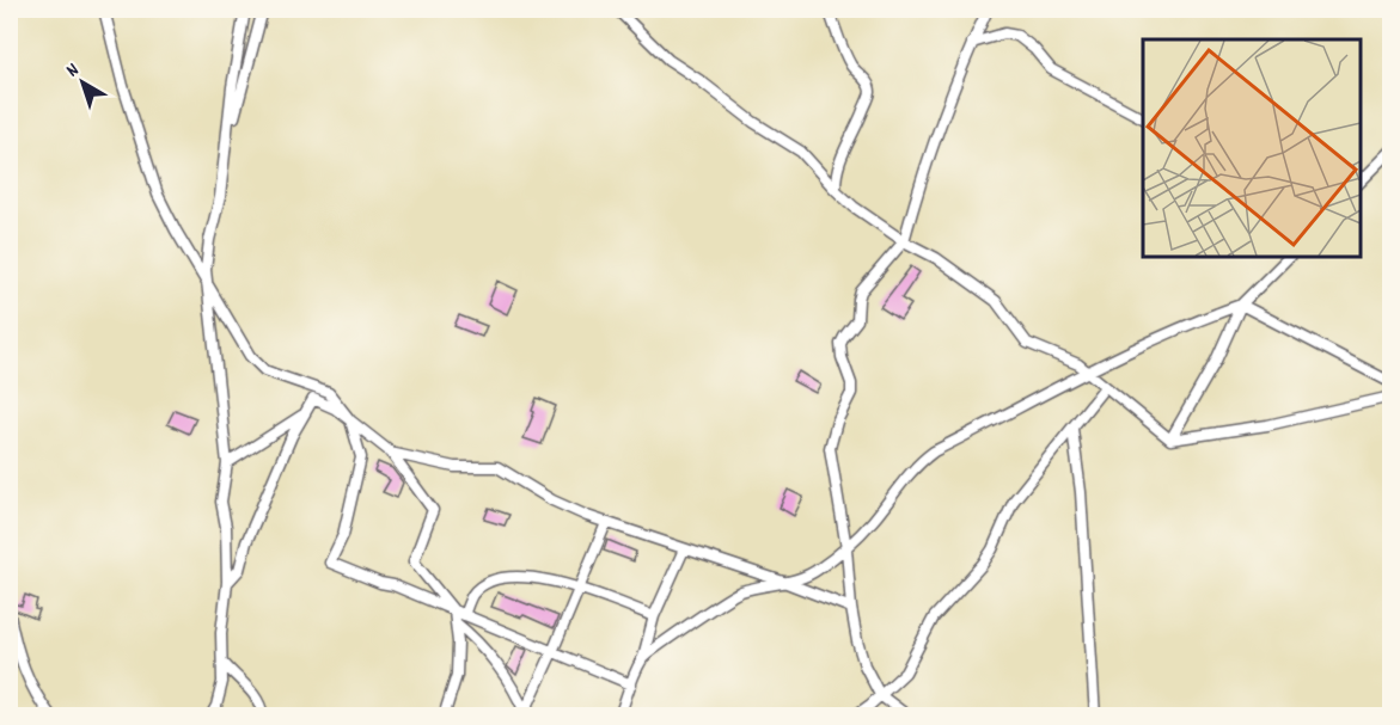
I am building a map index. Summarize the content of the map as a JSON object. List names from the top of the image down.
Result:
{
  "north": "top left"
}
